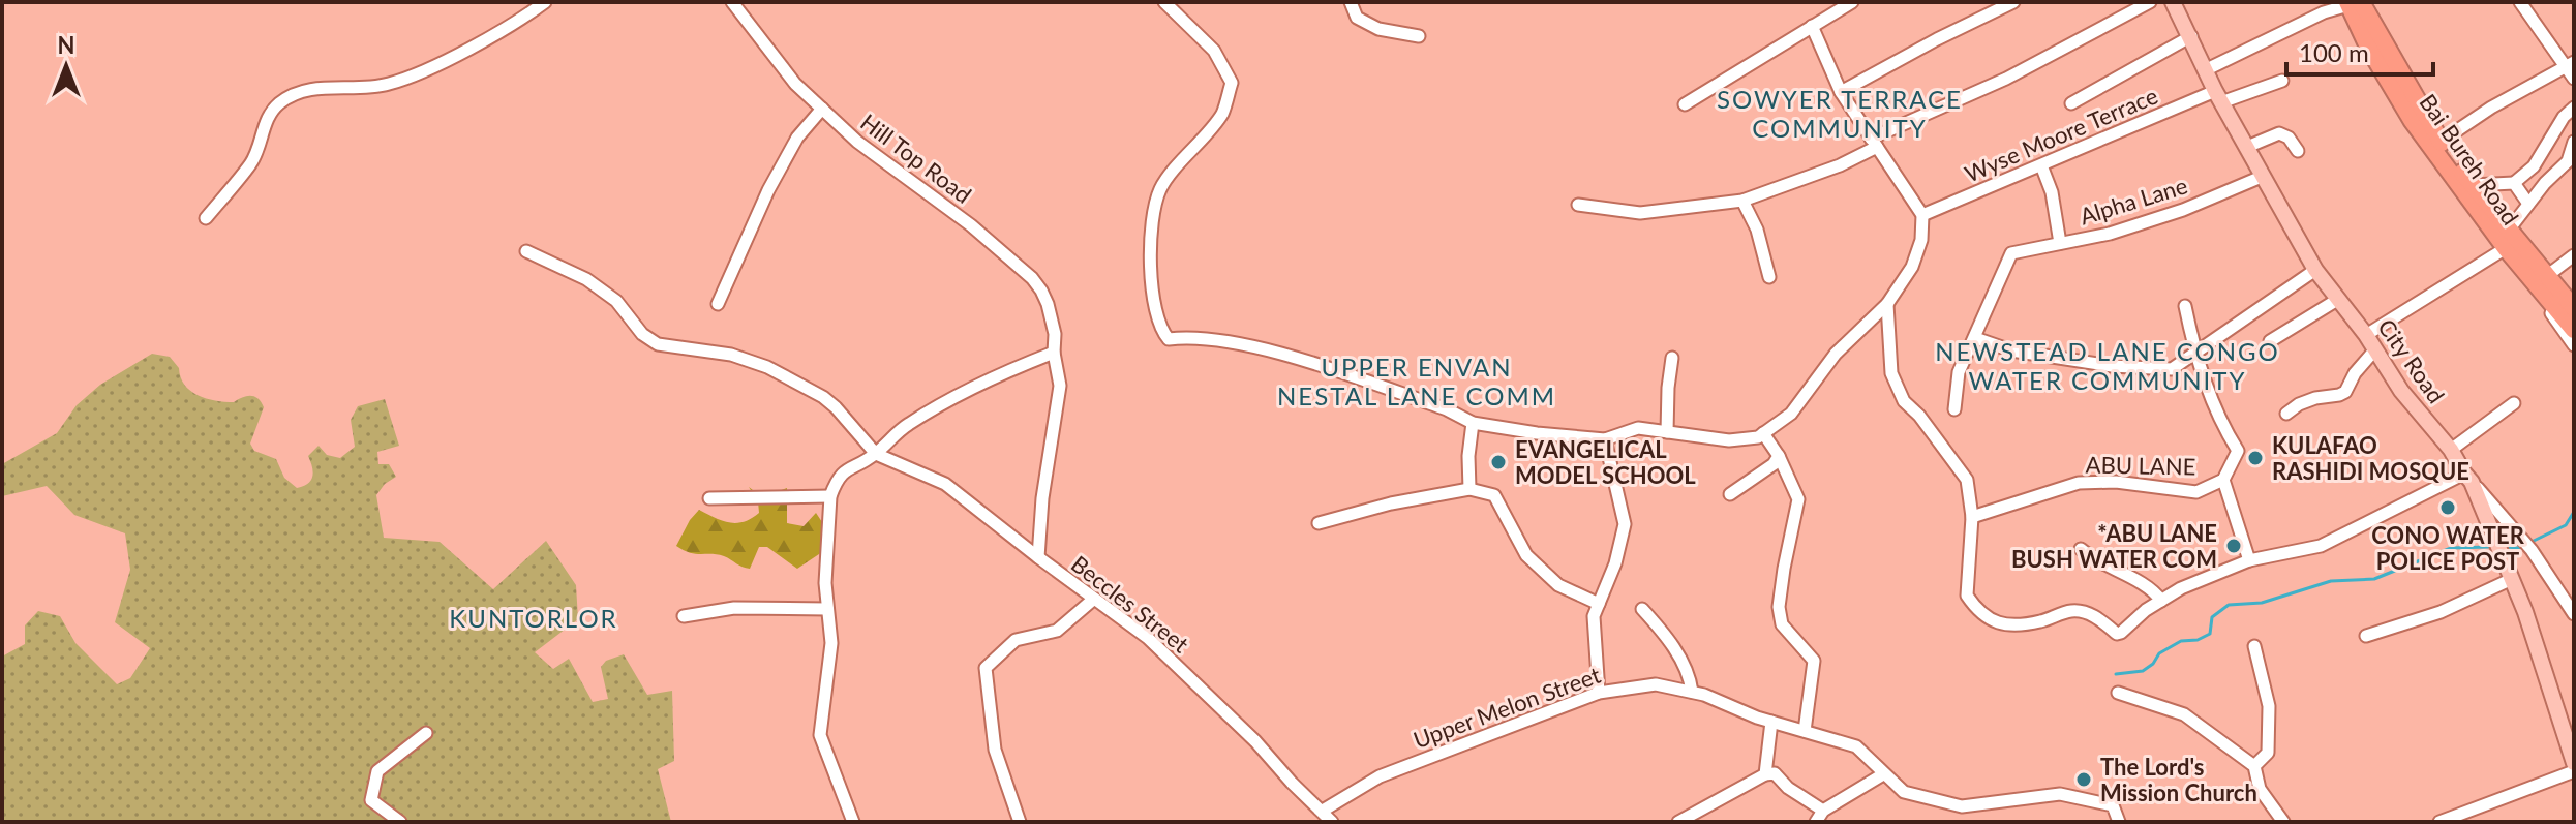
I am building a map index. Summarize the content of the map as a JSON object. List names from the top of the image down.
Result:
{
  "streets": {
    "highway": ["Bai Bureh Road"],
    "main road": ["City Road"],
    "street": [
      "Wyse Moore Terrace",
      "Hill Top Road",
      "Alpha Lane",
      "ABU LANE",
      "Beccles Street",
      "Upper Melon Street"
    ]
  },
  "crossings": [
    ["Wyse Moore Terrace", "City Road"],
    ["Hill Top Road", "Beccles Street"],
    ["Alpha Lane", "City Road"],
    ["Beccles Street", "Upper Melon Street"]
  ],
  "districts": [
    "SOWYER TERRACE COMMUNITY",
    "NEWSTEAD LANE CONGO WATER COMMUNITY",
    "UPPER ENVAN NESTAL LANE COMM",
    "KUNTORLOR"
  ],
  "places": [
    "KULAFAO RASHIDI MOSQUE",
    "EVANGELICAL MODEL SCHOOL",
    "CONO WATER POLICE POST",
    "*ABU LANE BUSH WATER COM",
    "The Lord's Mission Church"
  ],
  "scale_bar": "100 m",
  "north": "top"
}
